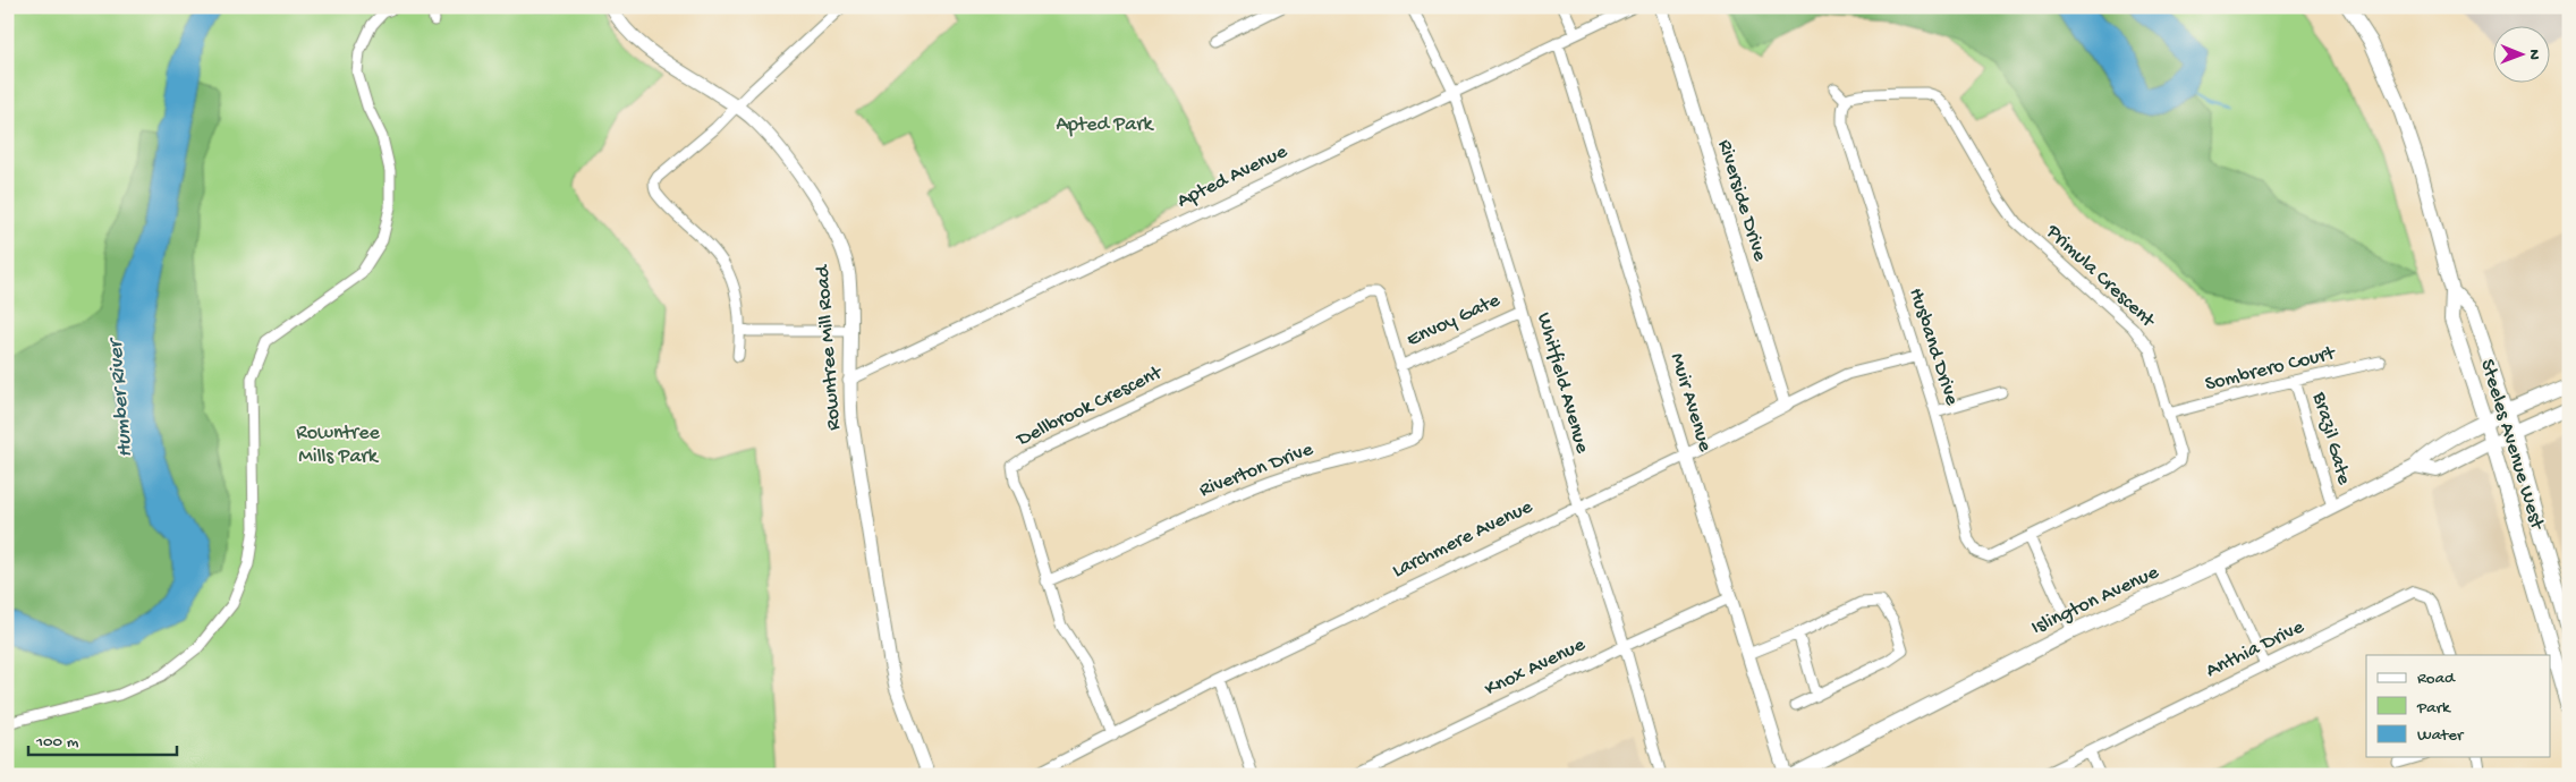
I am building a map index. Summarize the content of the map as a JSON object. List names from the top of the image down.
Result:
{
  "streets": {
    "main road": ["Steeles Avenue West", "Islington Avenue"],
    "street": [
      "Apted Avenue",
      "Riverside Drive",
      "Primula Crescent",
      "Envoy Gate",
      "Husband Drive",
      "Rowntree Mill Road",
      "Sombrero Court",
      "Whitfield Avenue",
      "Muir Avenue",
      "Dellbrook Crescent",
      "Brazil Gate",
      "Riverton Drive",
      "Larchmere Avenue",
      "Anthia Drive",
      "Knox Avenue"
    ]
  },
  "crossings": [
    ["Apted Avenue", "Rowntree Mill Road"],
    ["Apted Avenue", "Whitfield Avenue"],
    ["Apted Avenue", "Muir Avenue"],
    ["Riverside Drive", "Larchmere Avenue"],
    ["Primula Crescent", "Husband Drive"],
    ["Primula Crescent", "Sombrero Court"],
    ["Envoy Gate", "Whitfield Avenue"],
    ["Envoy Gate", "Dellbrook Crescent"],
    ["Envoy Gate", "Riverton Drive"],
    ["Husband Drive", "Larchmere Avenue"],
    ["Sombrero Court", "Brazil Gate"],
    ["Whitfield Avenue", "Larchmere Avenue"],
    ["Whitfield Avenue", "Knox Avenue"],
    ["Muir Avenue", "Larchmere Avenue"],
    ["Muir Avenue", "Knox Avenue"],
    ["Dellbrook Crescent", "Riverton Drive"],
    ["Dellbrook Crescent", "Larchmere Avenue"],
    ["Brazil Gate", "Islington Avenue"],
    ["Steeles Avenue West", "Islington Avenue"]
  ],
  "water": ["Humber River"],
  "parks": ["Apted Park", "Rowntree Mills Park"],
  "legend": ["Road", "Park", "Water"],
  "scale_bar": "100 m",
  "north": "right"
}
